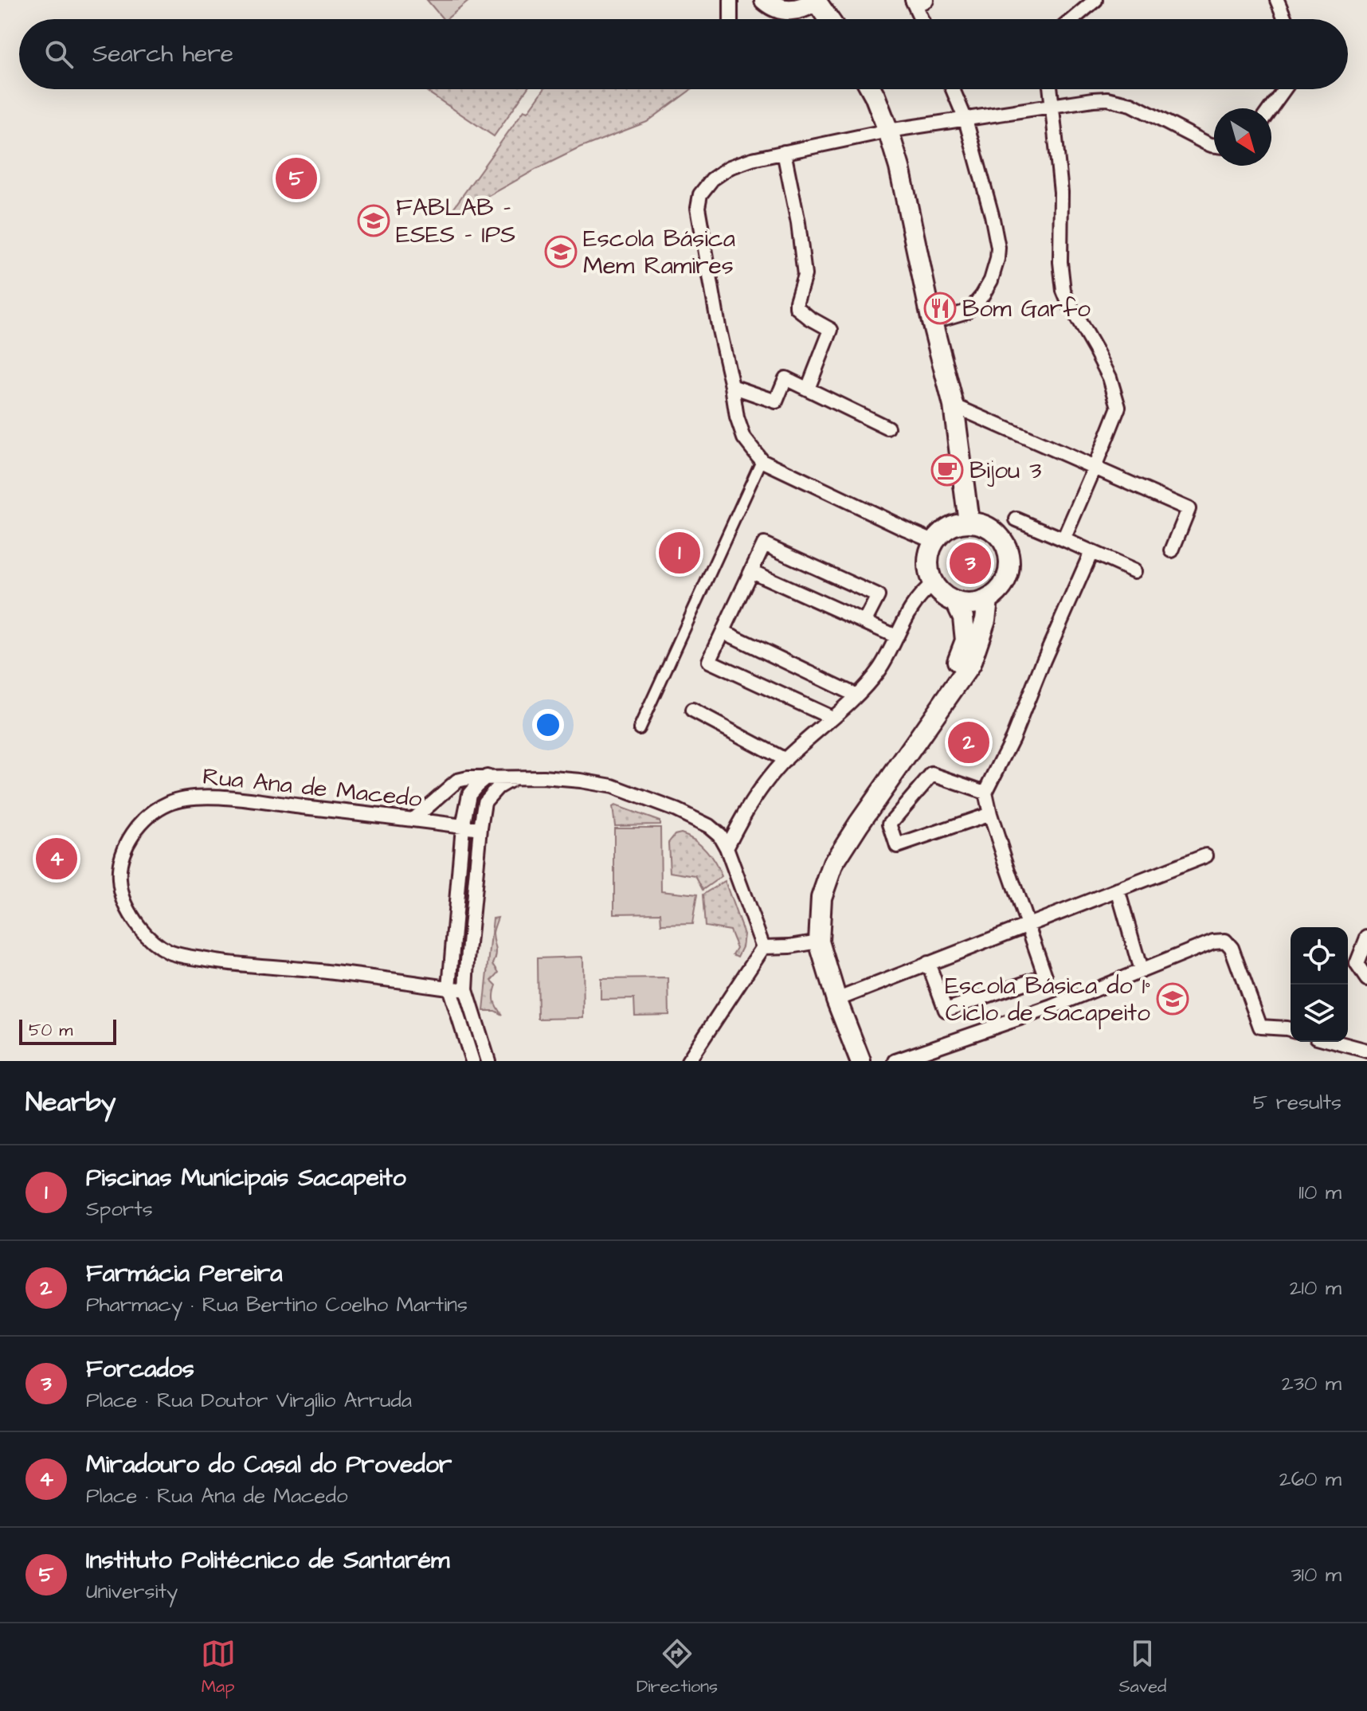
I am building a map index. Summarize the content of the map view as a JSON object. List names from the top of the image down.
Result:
{
  "streets": {
    "street": ["Rua Ana de Macedo"]
  },
  "places": {
    "school or university": ["FABLAB - ESES - IPS", "Escola Básica Mem Ramires", "Escola Básica do 1° Ciclo de Sacapeito"],
    "restaurant": ["Bom Garfo"],
    "cafe": ["Bijou 3"]
  },
  "scale_bar": "50 m",
  "north": "bottom right",
  "page": {
    "search": "Search here",
    "pins": [
      "5",
      "1",
      "3",
      "2",
      "4"
    ],
    "scale": "50 m",
    "heading": ["Nearby", "5 results"],
    "list": [
      {
        "mark": "1",
        "name": "Piscinas Munícipais Sacapeito",
        "note": "Sports",
        "value": "110 m"
      },
      {
        "mark": "2",
        "name": "Farmácia Pereira",
        "note": "Pharmacy · Rua Bertino Coelho Martins",
        "value": "210 m"
      },
      {
        "mark": "3",
        "name": "Forcados",
        "note": "Place · Rua Doutor Virgílio Arruda",
        "value": "230 m"
      },
      {
        "mark": "4",
        "name": "Miradouro do Casal do Provedor",
        "note": "Place · Rua Ana de Macedo",
        "value": "260 m"
      },
      {
        "mark": "5",
        "name": "Instituto Politécnico de Santarém",
        "note": "University",
        "value": "310 m"
      }
    ],
    "nav": ["Map", "Directions", "Saved"]
  }
}
